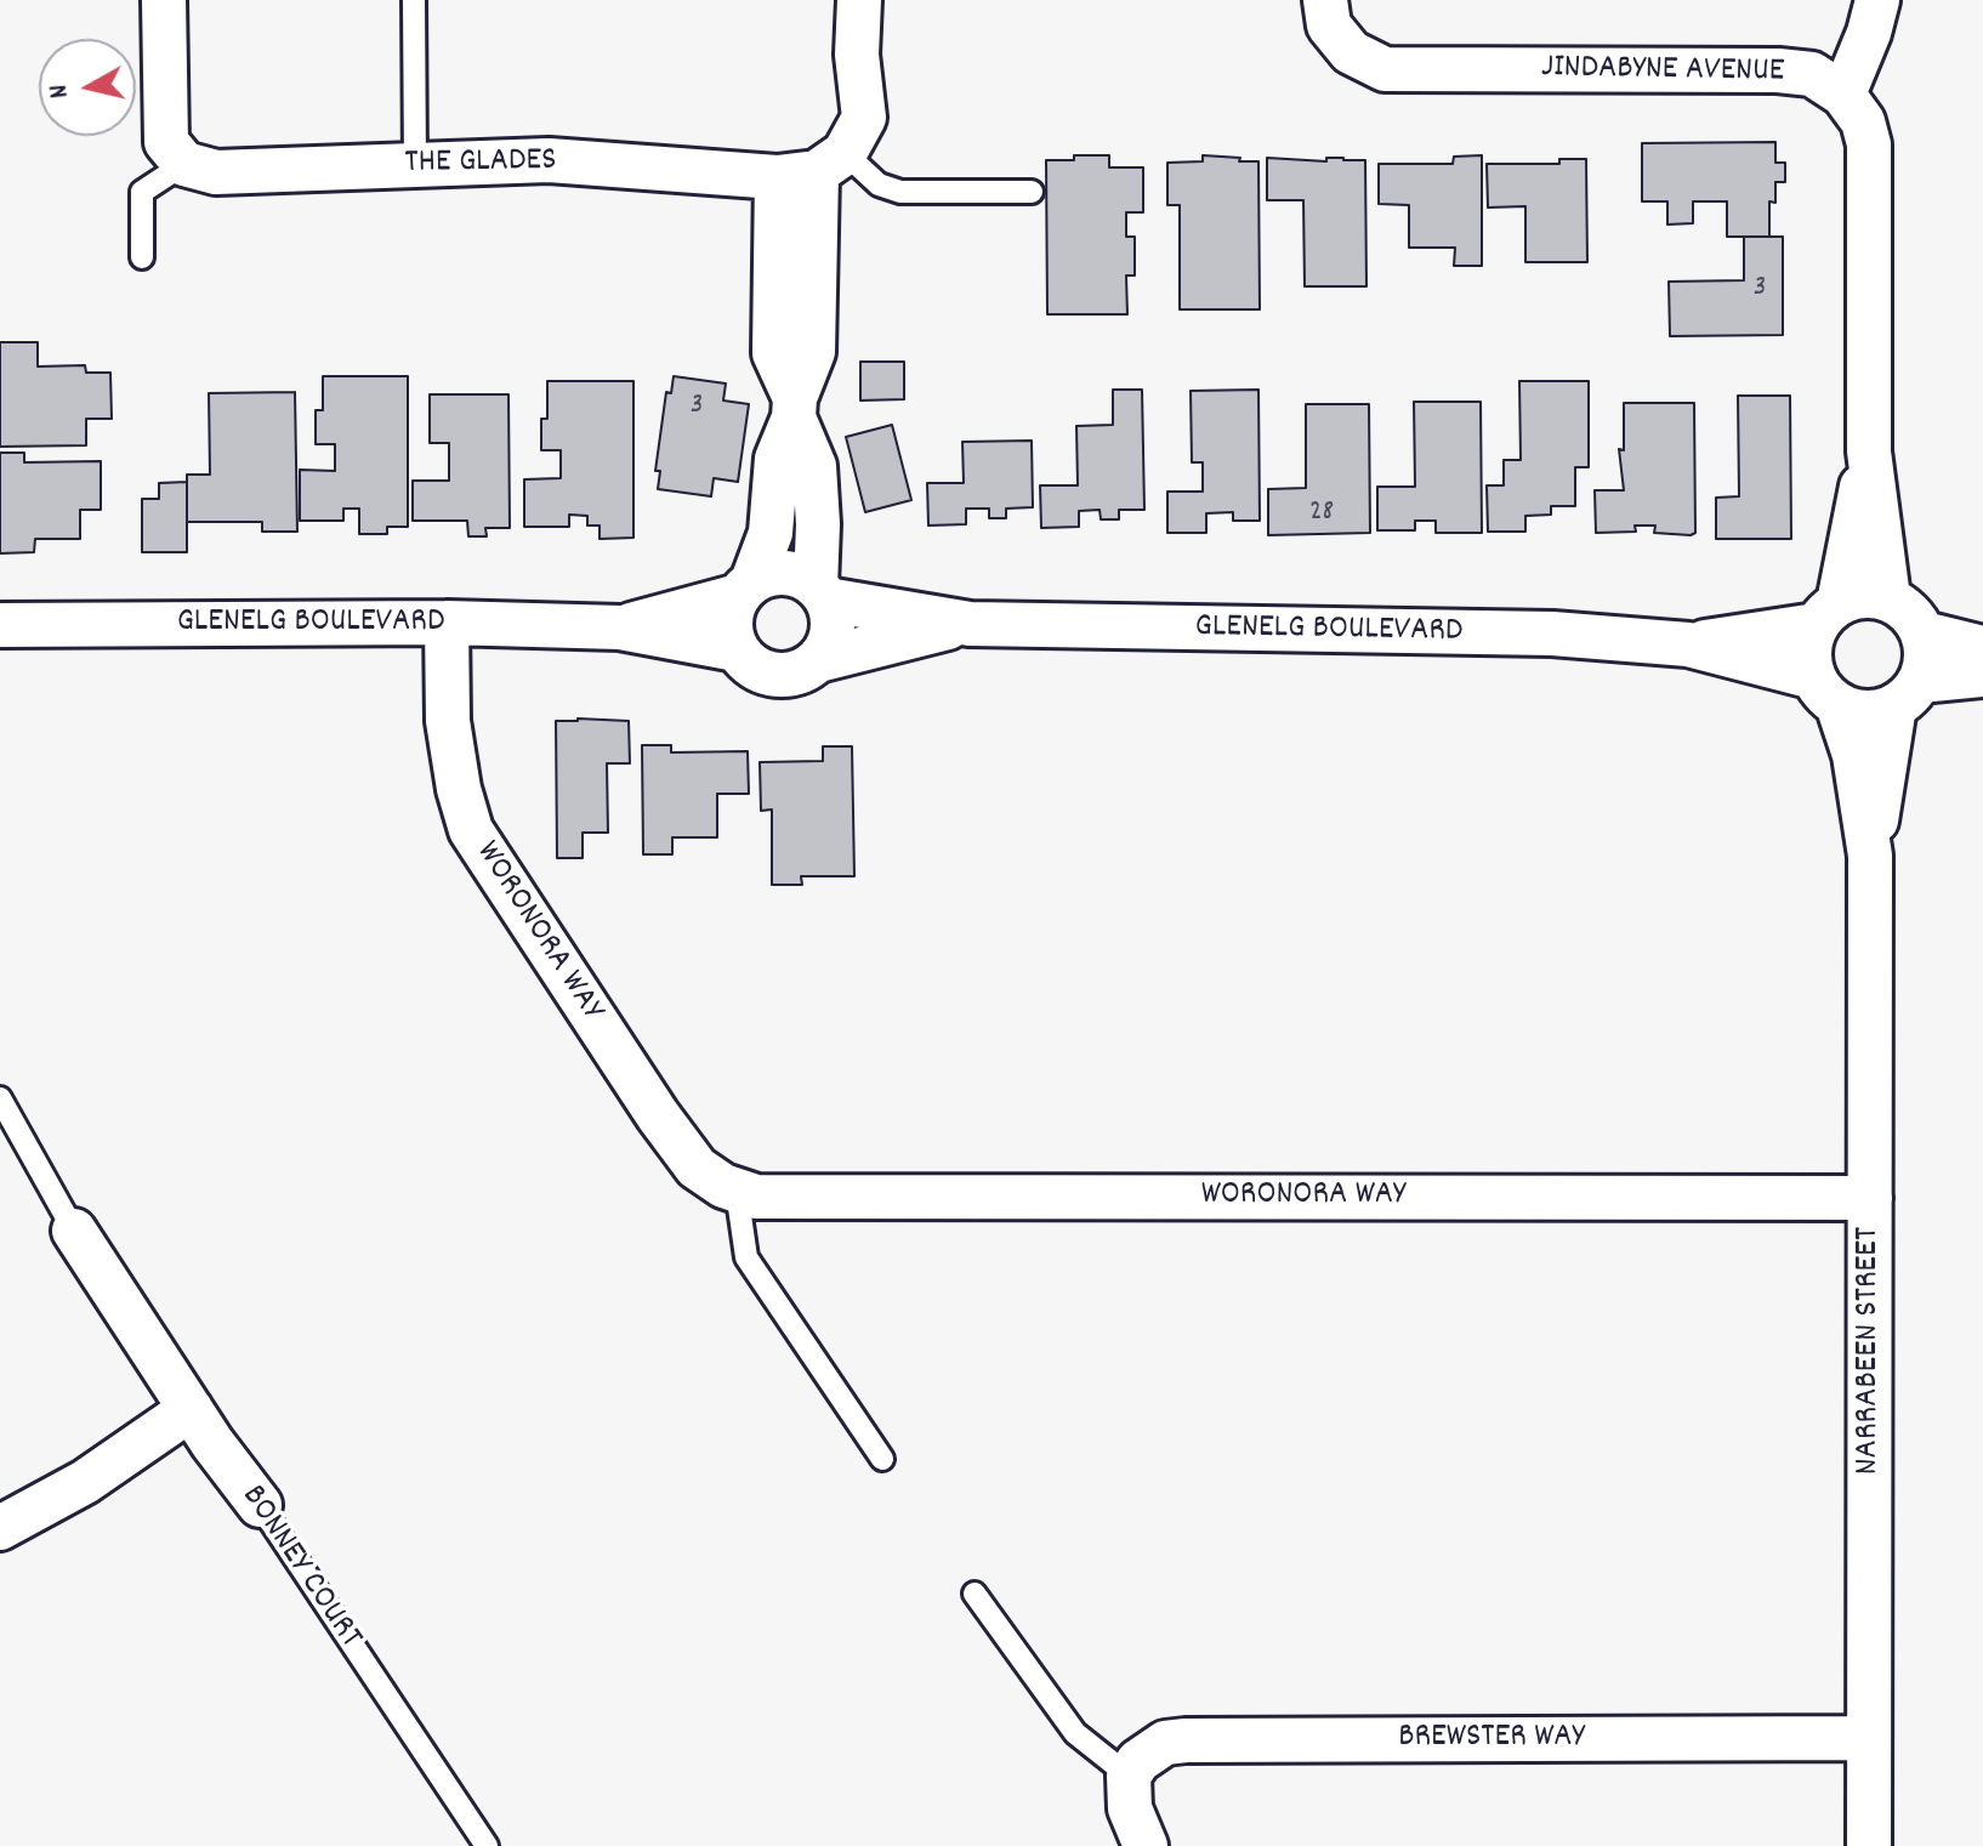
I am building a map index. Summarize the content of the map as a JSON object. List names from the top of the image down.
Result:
{
  "streets": {
    "street": [
      "JINDABYNE AVENUE",
      "THE GLADES",
      "GLENELG BOULEVARD",
      "WORONORA WAY",
      "NARRABEEN STREET",
      "BONNEY COURT",
      "BREWSTER WAY"
    ]
  },
  "crossings": [
    ["GLENELG BOULEVARD", "WORONORA WAY"],
    ["GLENELG BOULEVARD", "NARRABEEN STREET"],
    ["WORONORA WAY", "NARRABEEN STREET"],
    ["NARRABEEN STREET", "BREWSTER WAY"]
  ],
  "house_numbers": ["3", "3", "28"],
  "north": "left"
}
